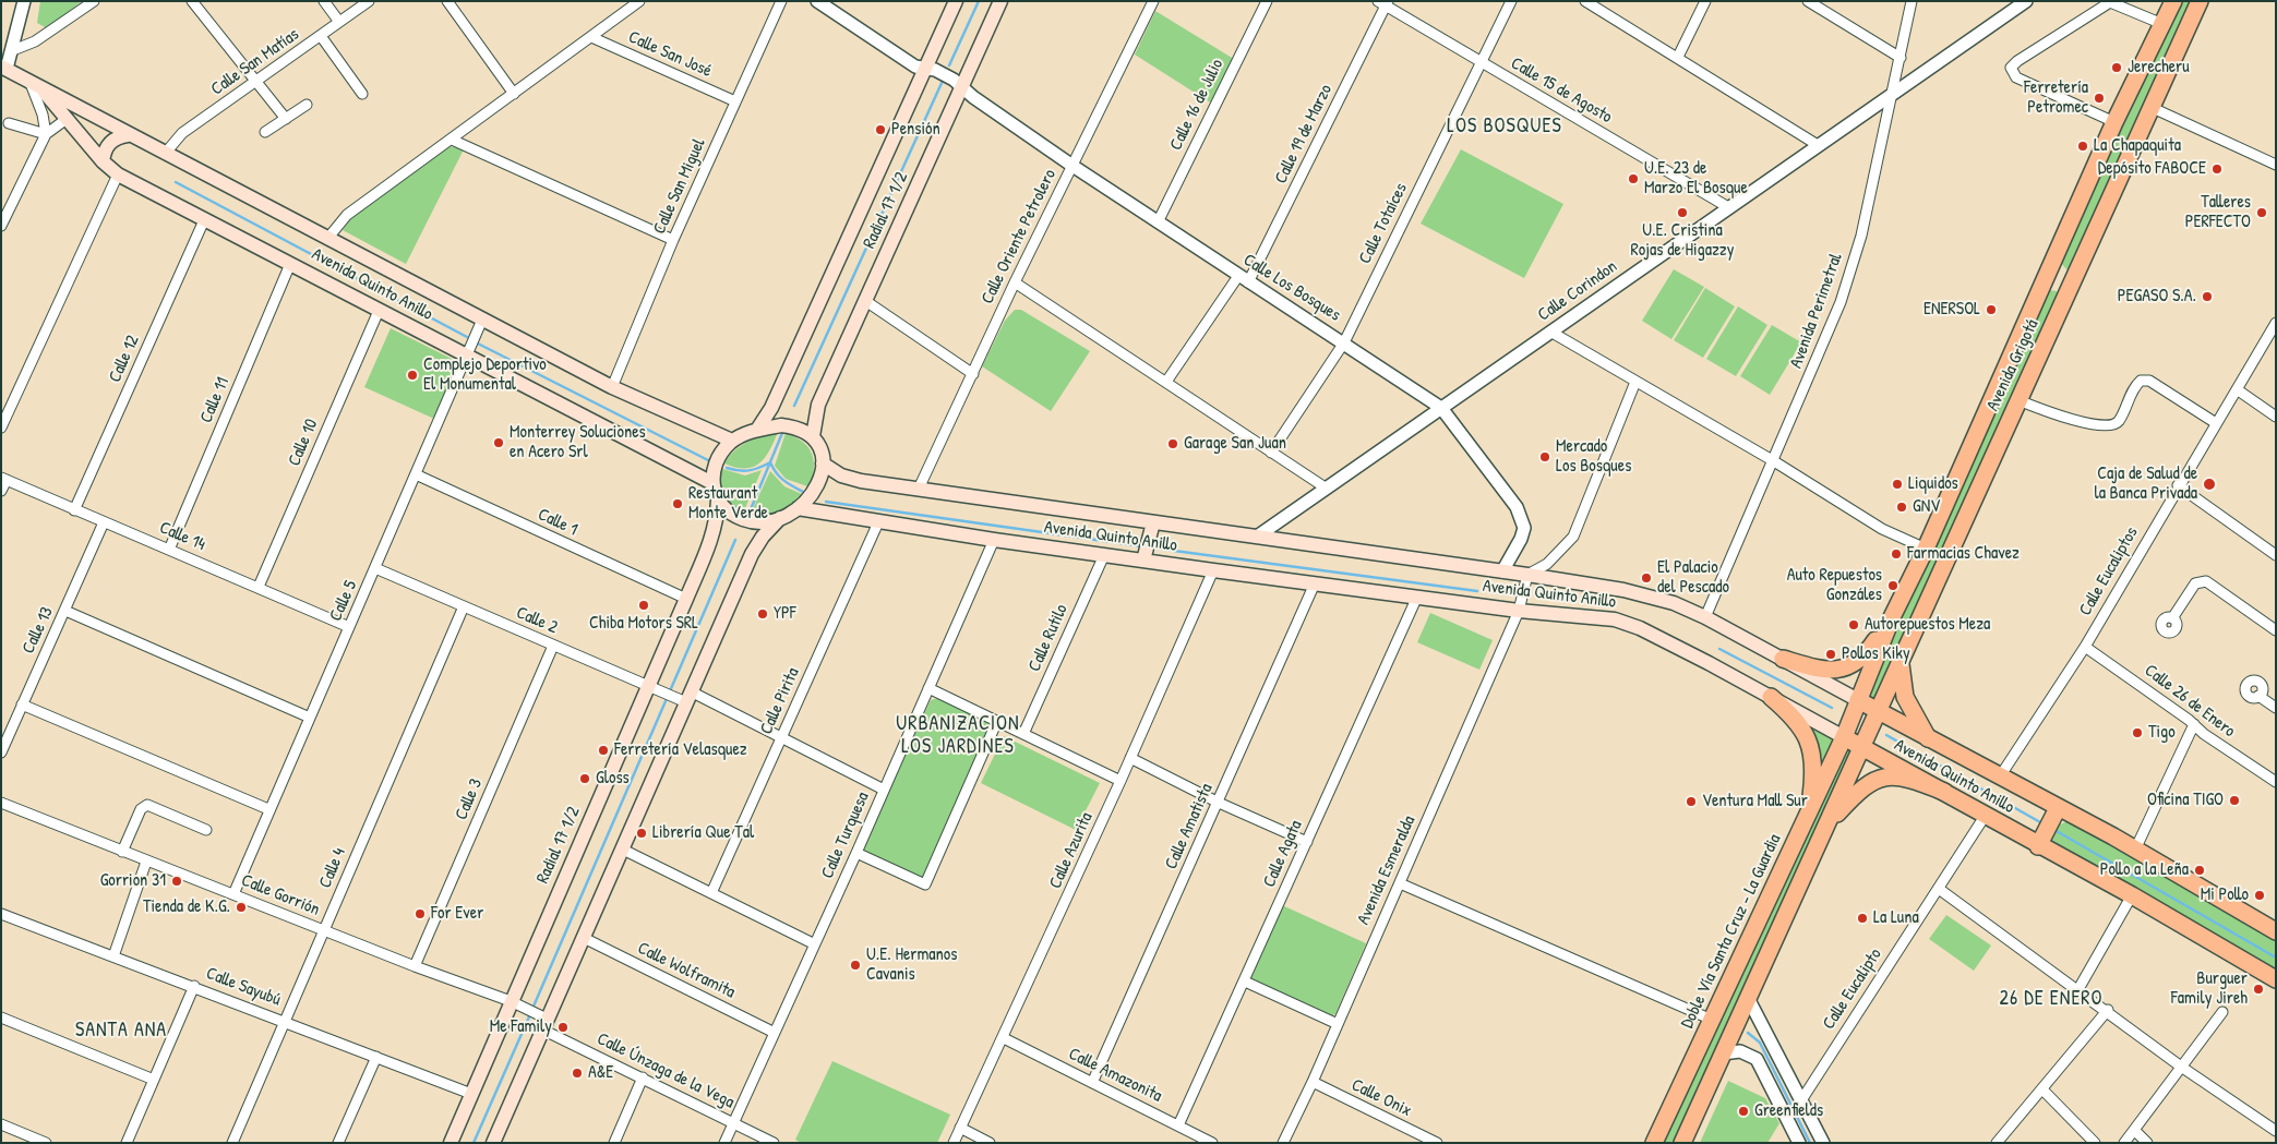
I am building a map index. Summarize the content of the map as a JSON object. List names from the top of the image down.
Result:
{
  "streets": {
    "main road": [
      "Radial 17 1/2",
      "Avenida Quinto Anillo",
      "Avenida Grigotá",
      "Doble Vía Santa Cruz - La Guardia"
    ],
    "street": [
      "Calle San José",
      "Calle San Matías",
      "Calle 15 de Agosto",
      "Calle 16 de Julio",
      "Calle 19 de Marzo",
      "Calle San Miguel",
      "Calle Totaíces",
      "Calle Oriente Petrolero",
      "Calle Los Bosques",
      "Calle Corindon",
      "Avenida Perimetral",
      "Calle 12",
      "Calle 11",
      "Calle 10",
      "Calle 1",
      "Calle 14",
      "Calle Eucaliptos",
      "Calle 5",
      "Calle 2",
      "Calle 13",
      "Calle Rutilo",
      "Calle Pirita",
      "Calle 26 de Enero",
      "Calle 3",
      "Calle Amatista",
      "Calle Turquesa",
      "Calle Azurita",
      "Calle Agata",
      "Calle 4",
      "Avenida Esmeralda",
      "Calle Gorrión",
      "Calle Wolframita",
      "Calle Sayubú",
      "Calle Eucalipto",
      "Calle Únzaga de la Vega",
      "Calle Amazonita",
      "Calle Onix"
    ]
  },
  "crossings": [
    ["Calle San José", "Calle San Miguel"],
    ["Calle San Matías", "Avenida Quinto Anillo"],
    ["Calle 15 de Agosto", "Calle 19 de Marzo"],
    ["Calle 15 de Agosto", "Calle Totaíces"],
    ["Calle 15 de Agosto", "Calle Corindon"],
    ["Calle 16 de Julio", "Calle Los Bosques"],
    ["Calle 19 de Marzo", "Calle Los Bosques"],
    ["Calle San Miguel", "Avenida Quinto Anillo"],
    ["Radial 17 1/2", "Avenida Quinto Anillo"],
    ["Radial 17 1/2", "Calle Los Bosques"],
    ["Radial 17 1/2", "Calle 1"],
    ["Radial 17 1/2", "Calle 2"],
    ["Radial 17 1/2", "Calle Gorrión"],
    ["Radial 17 1/2", "Calle Sayubú"],
    ["Calle Totaíces", "Calle Los Bosques"],
    ["Calle Oriente Petrolero", "Avenida Quinto Anillo"],
    ["Calle Oriente Petrolero", "Calle Los Bosques"],
    ["Avenida Quinto Anillo", "Calle Los Bosques"],
    ["Avenida Quinto Anillo", "Calle Corindon"],
    ["Avenida Quinto Anillo", "Avenida Perimetral"],
    ["Avenida Quinto Anillo", "Calle 12"],
    ["Avenida Quinto Anillo", "Avenida Grigotá"],
    ["Avenida Quinto Anillo", "Calle 11"],
    ["Avenida Quinto Anillo", "Calle 10"],
    ["Avenida Quinto Anillo", "Calle Eucaliptos"],
    ["Avenida Quinto Anillo", "Calle 5"],
    ["Avenida Quinto Anillo", "Calle Rutilo"],
    ["Avenida Quinto Anillo", "Calle Pirita"],
    ["Avenida Quinto Anillo", "Calle Amatista"],
    ["Avenida Quinto Anillo", "Calle Turquesa"],
    ["Avenida Quinto Anillo", "Calle Azurita"],
    ["Avenida Quinto Anillo", "Calle Agata"],
    ["Avenida Quinto Anillo", "Avenida Esmeralda"],
    ["Avenida Quinto Anillo", "Doble Vía Santa Cruz - La Guardia"],
    ["Avenida Quinto Anillo", "Calle Eucalipto"],
    ["Calle Los Bosques", "Calle Corindon"],
    ["Calle Corindon", "Avenida Perimetral"],
    ["Calle 12", "Calle 14"],
    ["Avenida Grigotá", "Doble Vía Santa Cruz - La Guardia"],
    ["Calle 11", "Calle 14"],
    ["Calle 10", "Calle 14"],
    ["Calle 1", "Calle 5"],
    ["Calle 14", "Calle 5"],
    ["Calle 14", "Calle 13"],
    ["Calle Eucaliptos", "Calle 26 de Enero"],
    ["Calle 5", "Calle 2"],
    ["Calle 5", "Calle Gorrión"],
    ["Calle 2", "Calle Pirita"],
    ["Calle 2", "Calle 3"],
    ["Calle 2", "Calle Turquesa"],
    ["Calle 2", "Calle 4"],
    ["Calle 3", "Calle Gorrión"],
    ["Calle Amatista", "Calle Amazonita"],
    ["Calle Turquesa", "Calle Wolframita"],
    ["Calle Turquesa", "Calle Únzaga de la Vega"],
    ["Calle Azurita", "Calle Amazonita"],
    ["Calle Agata", "Calle Amazonita"],
    ["Calle 4", "Calle Gorrión"],
    ["Calle 4", "Calle Sayubú"],
    ["Avenida Esmeralda", "Calle Onix"],
    ["Calle Gorrión", "Calle Únzaga de la Vega"]
  ],
  "districts": [
    "LOS BOSQUES",
    "URBANIZACION LOS JARDINES",
    "26 DE ENERO",
    "SANTA ANA"
  ],
  "places": [
    "Jerecheru",
    "Ferretería Petromec",
    "Pensión",
    "La Chapaquita",
    "Depósito FABOCE",
    "U.E. 23 de Marzo El Bosque",
    "U.E. Cristina Rojas de Higazzy",
    "Talleres PERFECTO",
    "PEGASO S.A.",
    "ENERSOL",
    "Complejo Deportivo El Monumental",
    "Monterrey Soluciones en Acero Srl",
    "Garage San Juan",
    "Mercado Los Bosques",
    "Liquidos",
    "Caja de Salud de la Banca Privada",
    "Restaurant Monte Verde",
    "GNV",
    "Farmacias Chavez",
    "El Palacio del Pescado",
    "Auto Repuestos Gonzáles",
    "Chiba Motors SRL",
    "YPF",
    "Autorepuestos Meza",
    "Pollos Kiky",
    "Tigo",
    "Ferretería Velasquez",
    "Gloss",
    "Oficina TIGO",
    "Ventura Mall Sur",
    "Librería Que Tal",
    "Pollo a la Leña",
    "Gorrion 31",
    "Mi Pollo",
    "Tienda de K.G.",
    "For Ever",
    "La Luna",
    "U.E. Hermanos Cavanis",
    "Burguer Family Jireh",
    "Me Family",
    "A&E",
    "Greenfields"
  ]
}
